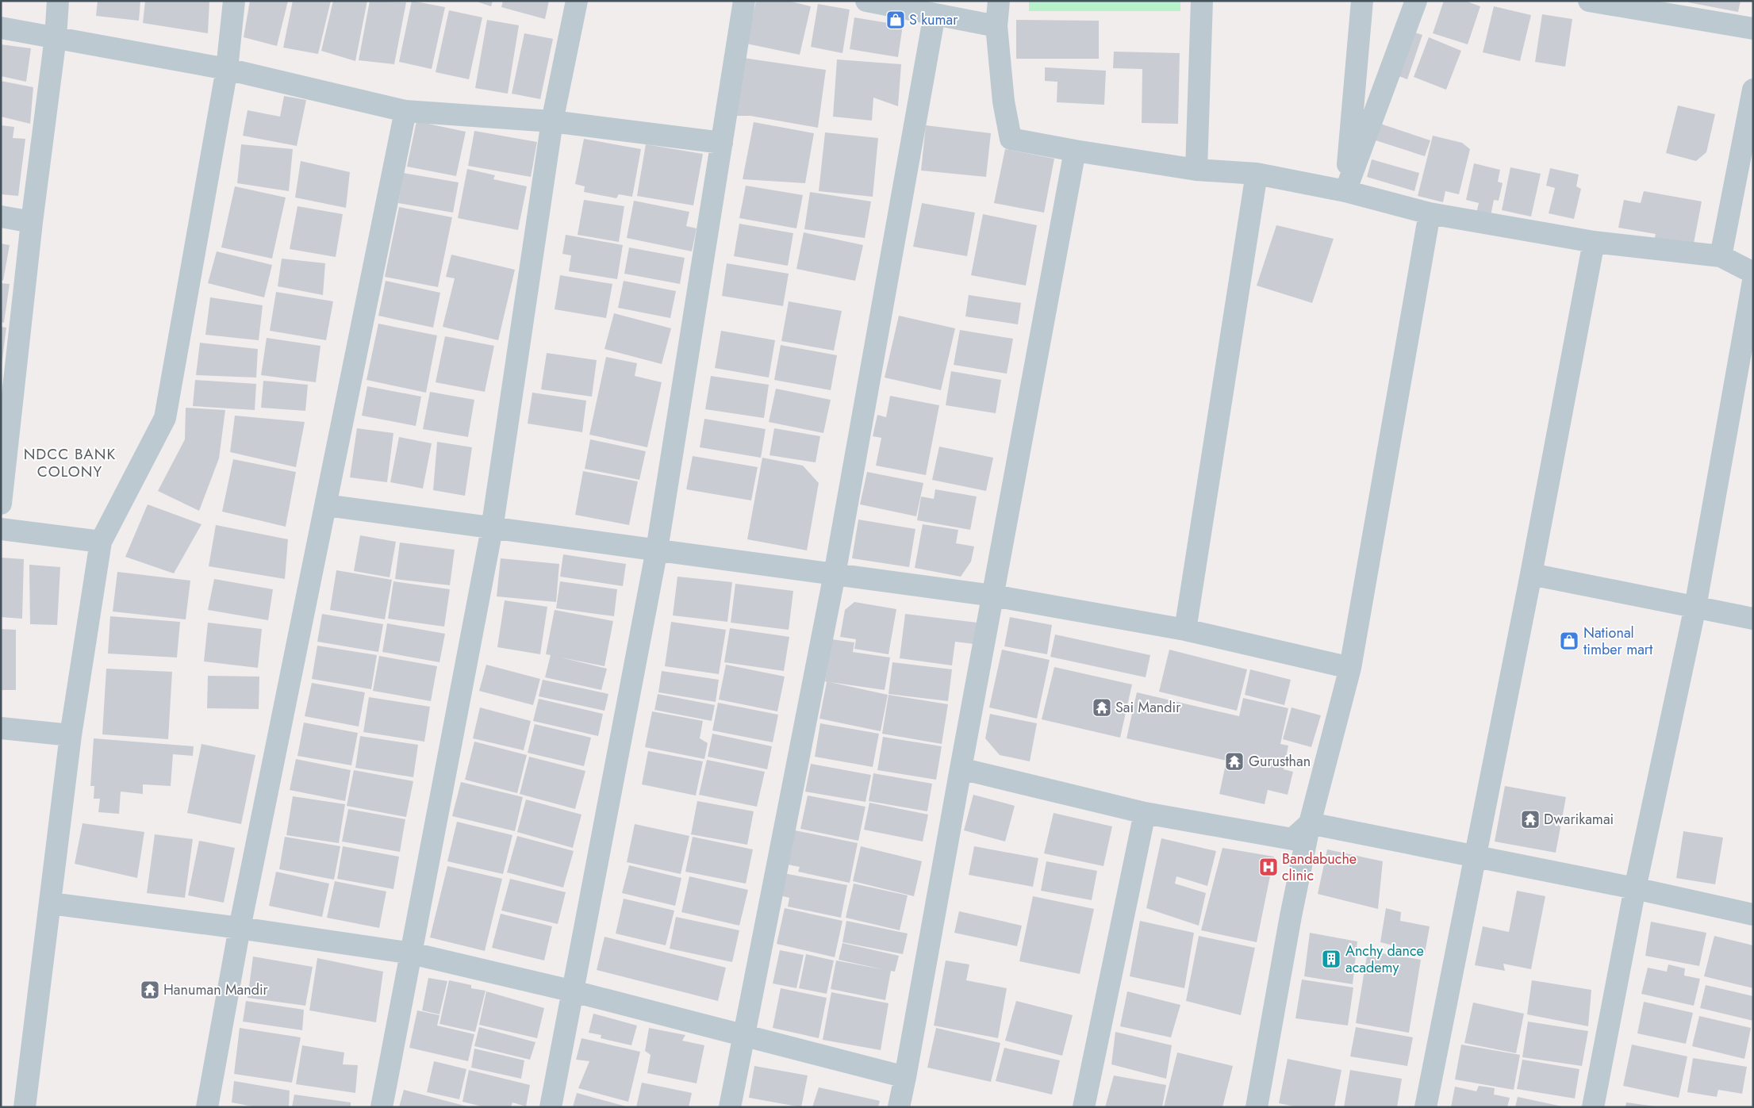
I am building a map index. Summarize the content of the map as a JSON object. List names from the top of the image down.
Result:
{
  "districts": ["NDCC BANK COLONY"],
  "places": {
    "shop": ["S kumar", "National timber mart"],
    "temple": [
      "Sai Mandir",
      "Gurusthan",
      "Dwarikamai",
      "Hanuman Mandir"
    ],
    "hospital": ["Bandabuche clinic"],
    "building": ["Anchy dance academy"]
  }
}
